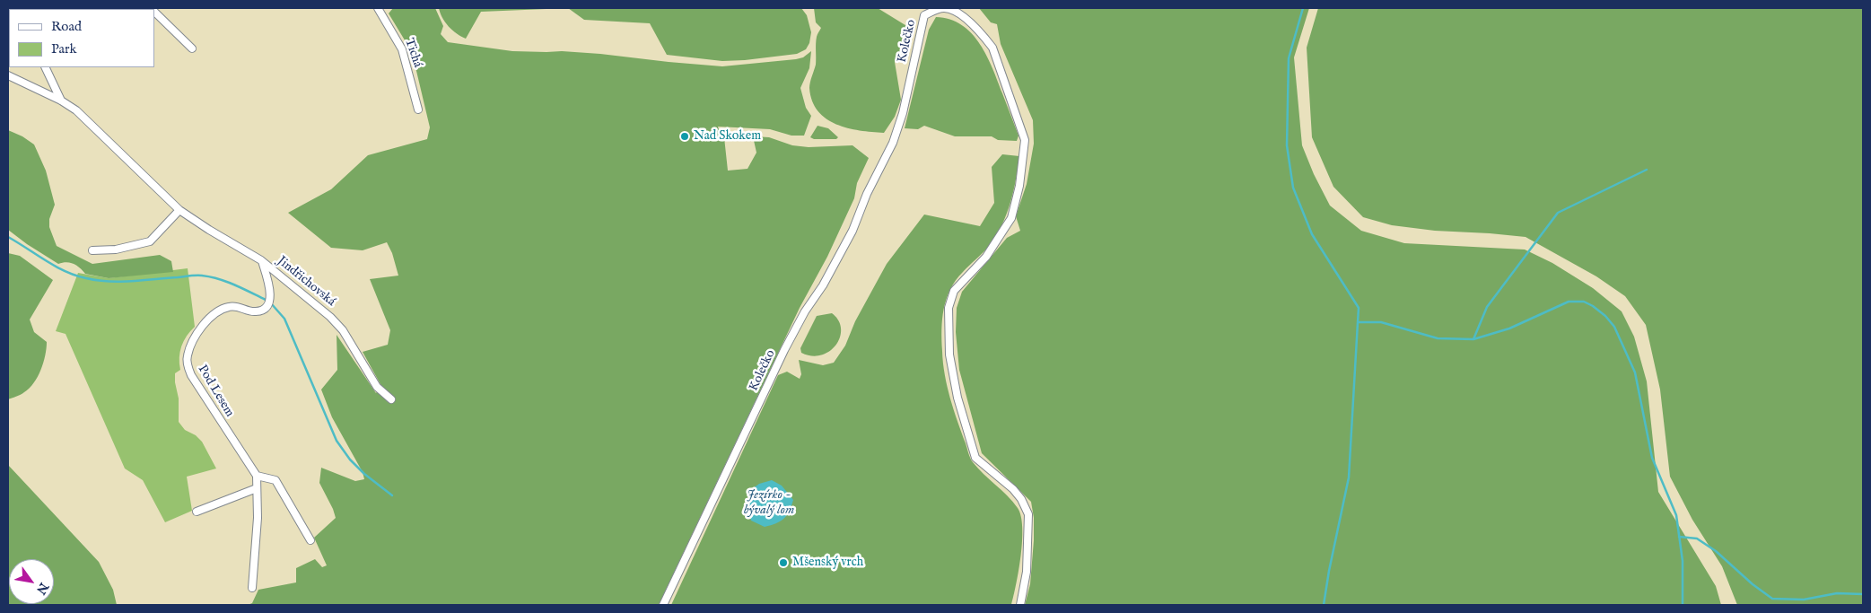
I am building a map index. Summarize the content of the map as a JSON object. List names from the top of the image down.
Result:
{
  "streets": {
    "street": [
      "Kolečko",
      "Tichá",
      "Jindřichovská",
      "Pod Lesem"
    ]
  },
  "crossings": [
    ["Jindřichovská", "Pod Lesem"]
  ],
  "water": ["Jezírko - bývalý lom"],
  "places": ["Nad Skokem", "Mšenský vrch"],
  "legend": ["Road", "Park"],
  "north": "bottom right"
}
